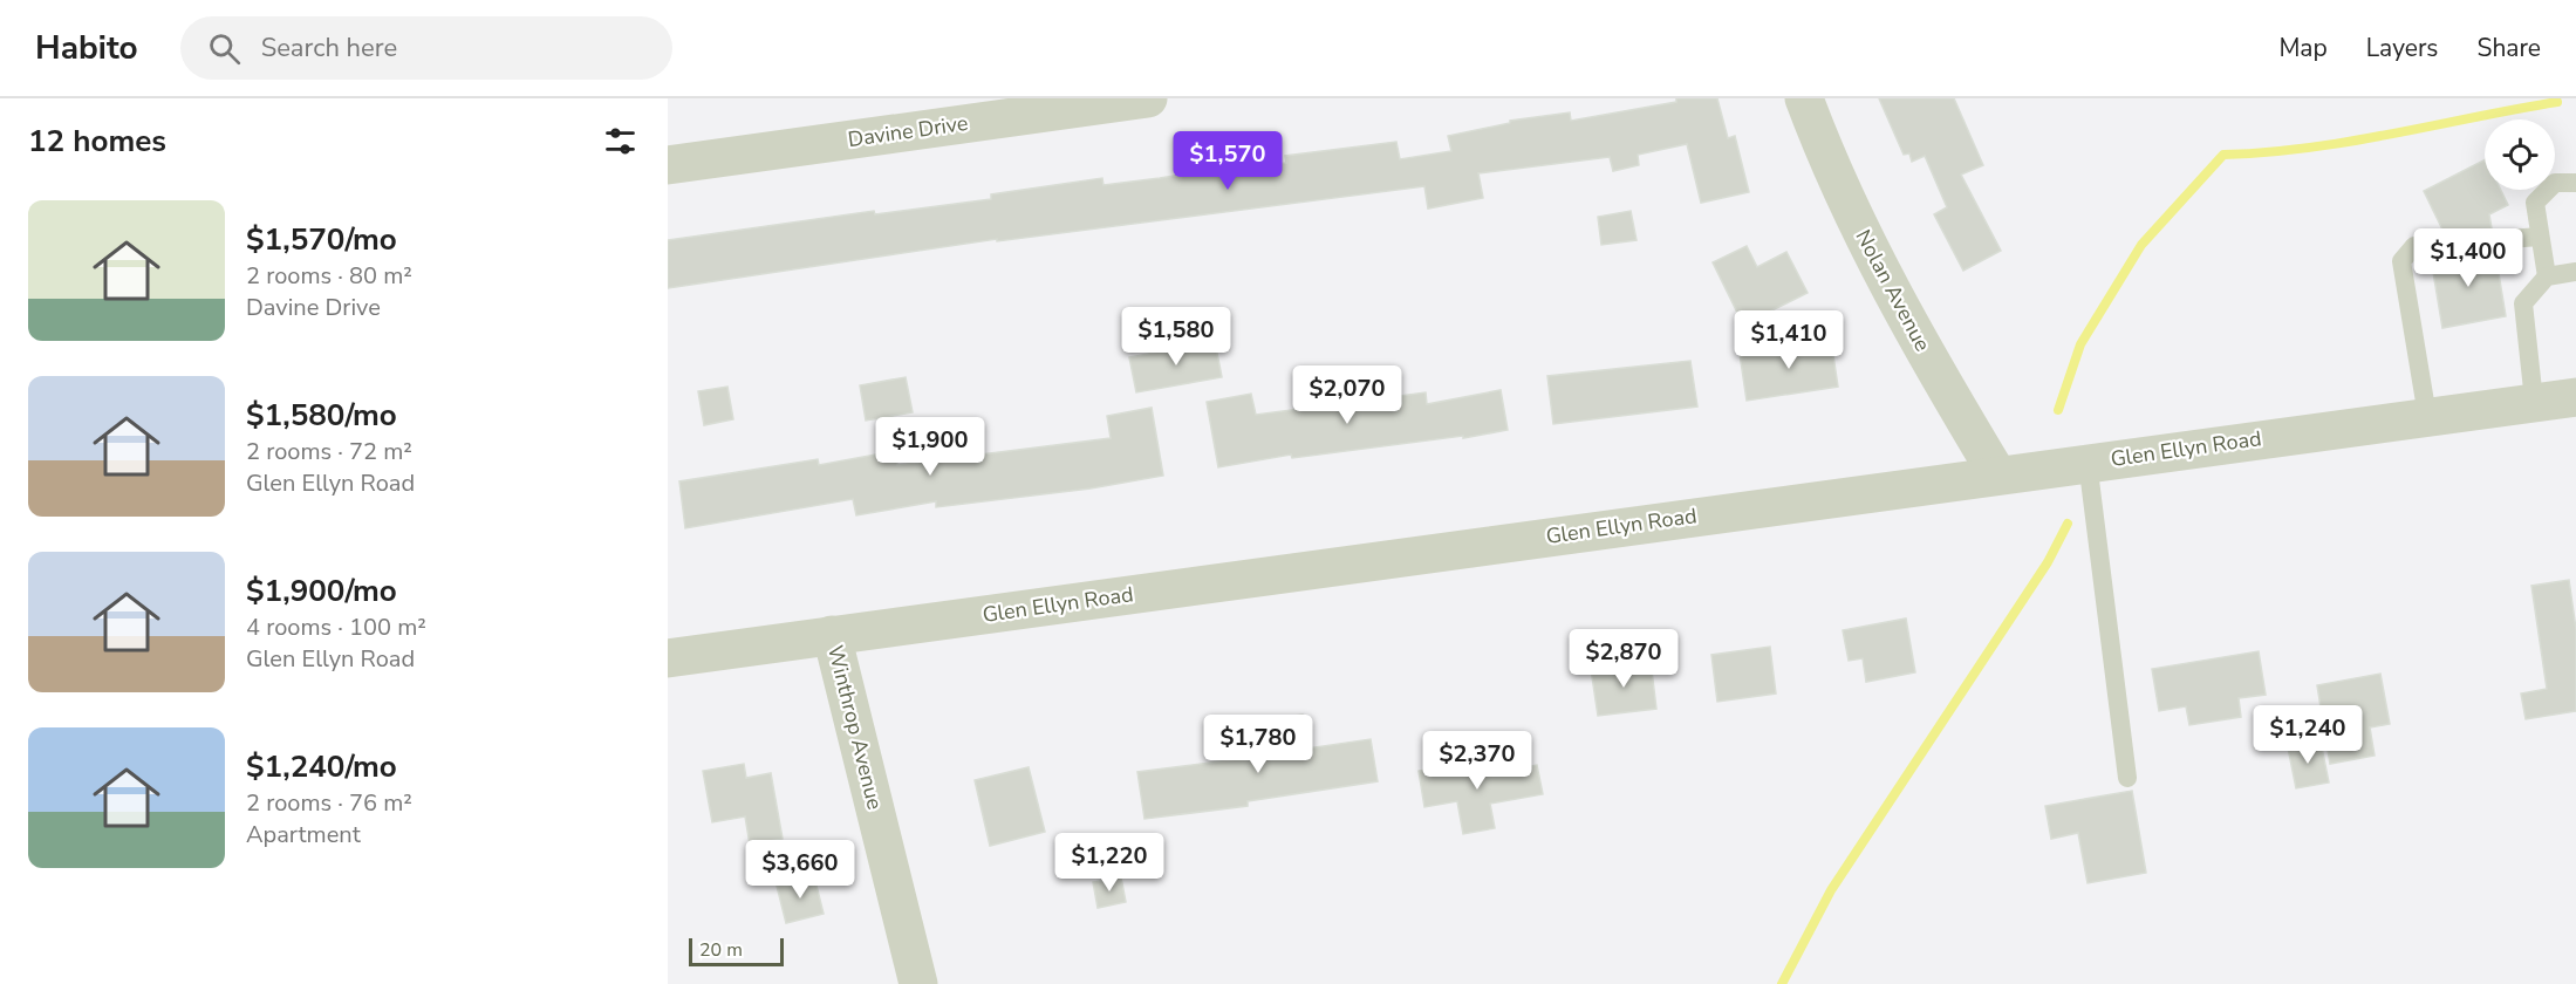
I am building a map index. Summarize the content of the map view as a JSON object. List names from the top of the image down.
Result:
{
  "streets": {
    "street": [
      "Davine Drive",
      "Nolan Avenue",
      "Glen Ellyn Road",
      "Winthrop Avenue"
    ]
  },
  "crossings": [
    ["Nolan Avenue", "Glen Ellyn Road"],
    ["Glen Ellyn Road", "Winthrop Avenue"]
  ],
  "scale_bar": "20 m",
  "page": {
    "header": "Habito",
    "search": "Search here",
    "nav": ["Map", "Layers", "Share"],
    "heading": "12 homes",
    "price": [
      "$1,570",
      "$1,400",
      "$1,580",
      "$1,410",
      "$2,070",
      "$1,900",
      "$2,870",
      "$1,240",
      "$1,780",
      "$2,370",
      "$1,220",
      "$3,660"
    ],
    "list": [
      {
        "name": "$1,570/mo",
        "note": "2 rooms · 80 m² · Davine Drive"
      },
      {
        "name": "$1,580/mo",
        "note": "2 rooms · 72 m² · Glen Ellyn Road"
      },
      {
        "name": "$1,900/mo",
        "note": "4 rooms · 100 m² · Glen Ellyn Road"
      },
      {
        "name": "$1,240/mo",
        "note": "2 rooms · 76 m² · Apartment"
      }
    ],
    "scale": "20 m"
  }
}
